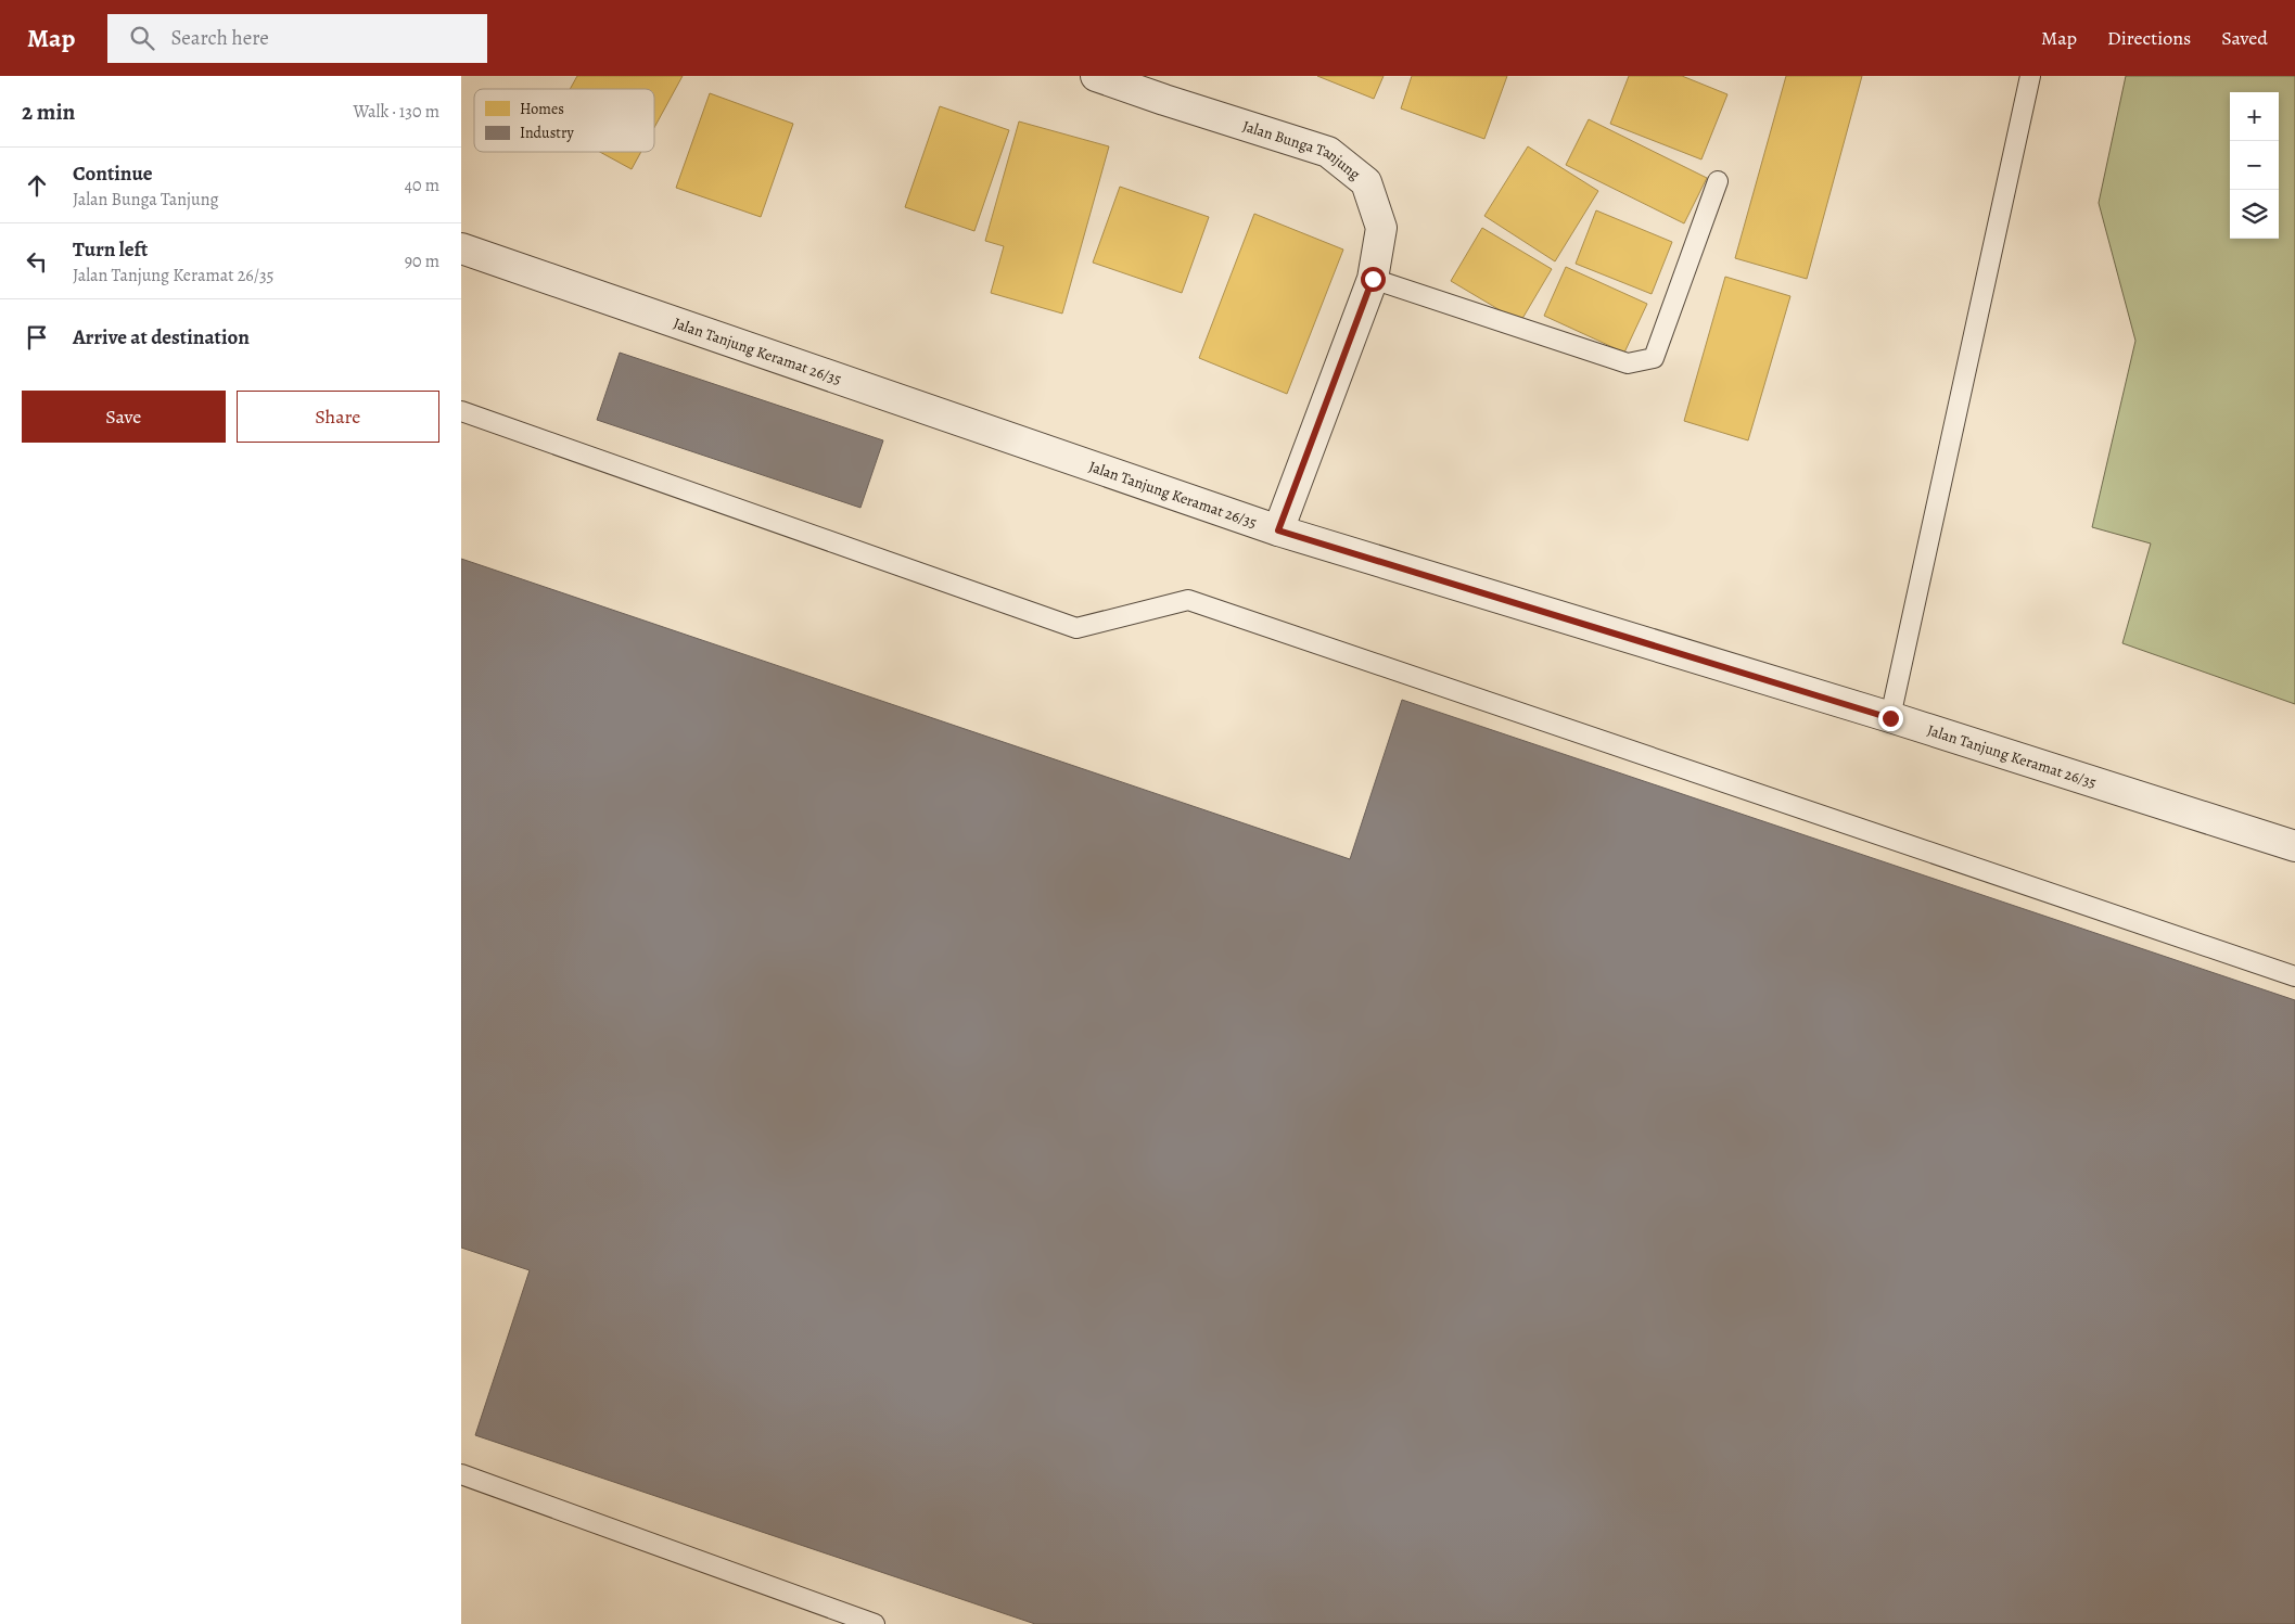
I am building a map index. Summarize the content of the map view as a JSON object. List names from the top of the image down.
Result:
{
  "streets": {
    "street": ["Jalan Bunga Tanjung", "Jalan Tanjung Keramat 26/35"]
  },
  "crossings": [
    ["Jalan Bunga Tanjung", "Jalan Tanjung Keramat 26/35"]
  ],
  "legend": ["Homes", "Industry"],
  "page": {
    "header": "Map",
    "search": "Search here",
    "nav": ["Map", "Directions", "Saved"],
    "heading": ["2 min", "Walk · 130 m"],
    "map_buttons": ["+", "−"],
    "list": [
      ["Continue", "Jalan Bunga Tanjung", "40 m"],
      ["Turn left", "Jalan Tanjung Keramat 26/35", "90 m"],
      "Arrive at destination"
    ],
    "buttons": ["Save", "Share"]
  }
}
